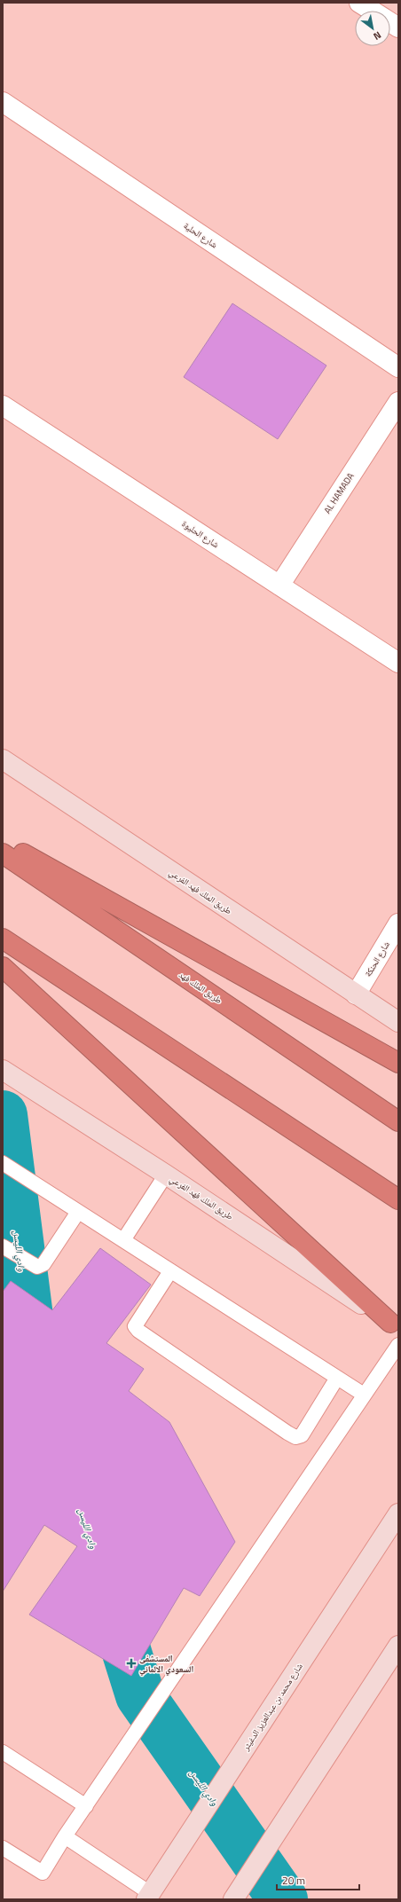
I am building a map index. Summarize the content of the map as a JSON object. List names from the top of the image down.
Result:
{
  "streets": {
    "highway": ["طريق الملك فهد"],
    "main road": ["طريق الملك فهد الفرعي", "شارع محمد بن عبدالعزيز الدغيثر"],
    "street": [
      "شارع الحلية",
      "AL HAMADA",
      "شارع الحليوة",
      "شارع الحنكة"
    ]
  },
  "crossings": [
    ["AL HAMADA", "شارع الحليوة"],
    ["طريق الملك فهد الفرعي", "شارع الحنكة"]
  ],
  "water": ["وادي الليسن"],
  "places": {
    "health": ["المستشفى السعودي الالماني"]
  },
  "scale_bar": "20 m",
  "north": "bottom right"
}
